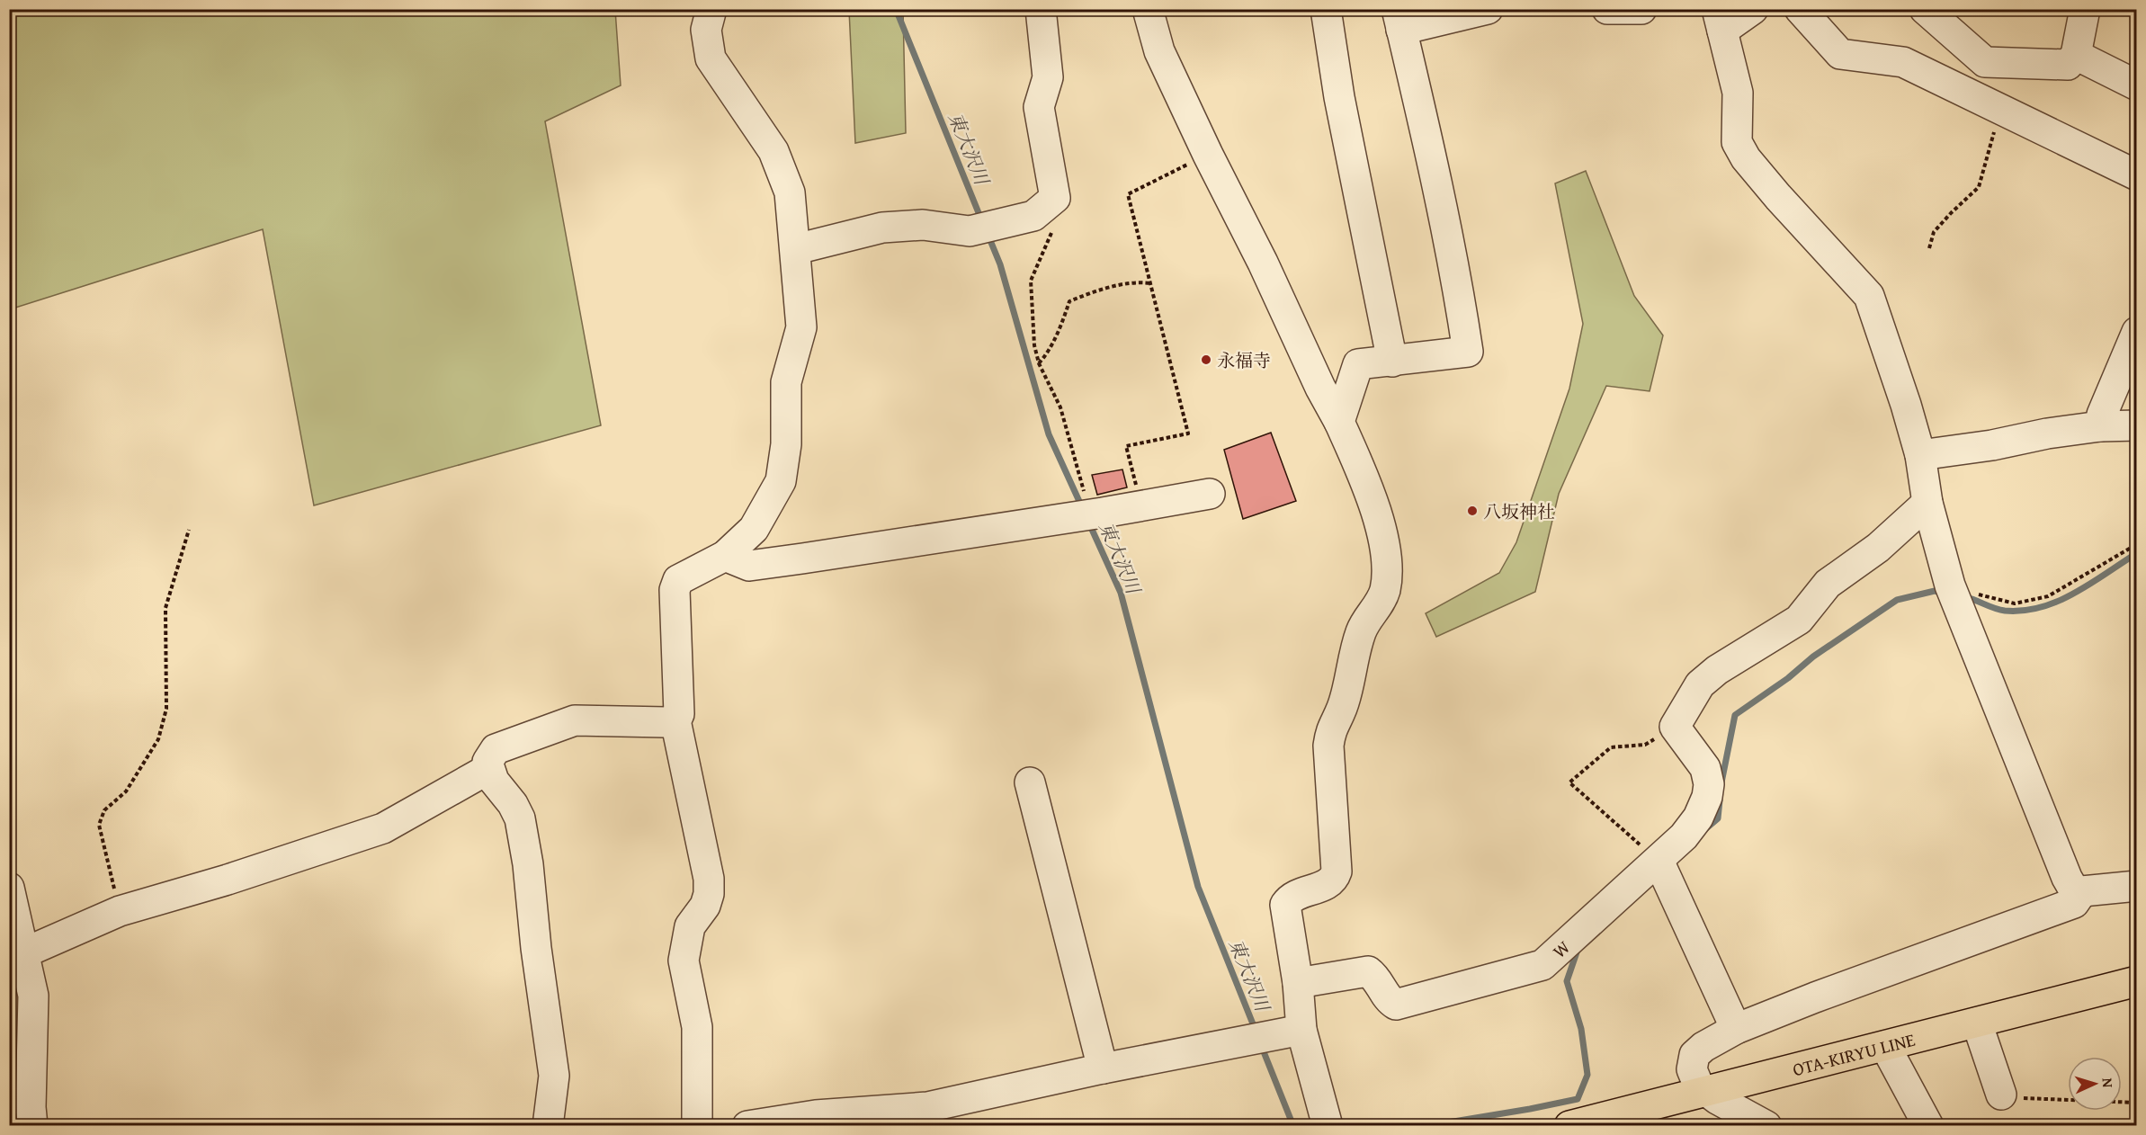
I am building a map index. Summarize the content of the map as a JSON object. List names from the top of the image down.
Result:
{
  "streets": {
    "main road": ["OTA-KIRYU LINE"],
    "street": ["W"]
  },
  "water": ["東大沢川"],
  "places": ["永福寺", "八坂神社"],
  "north": "right"
}
